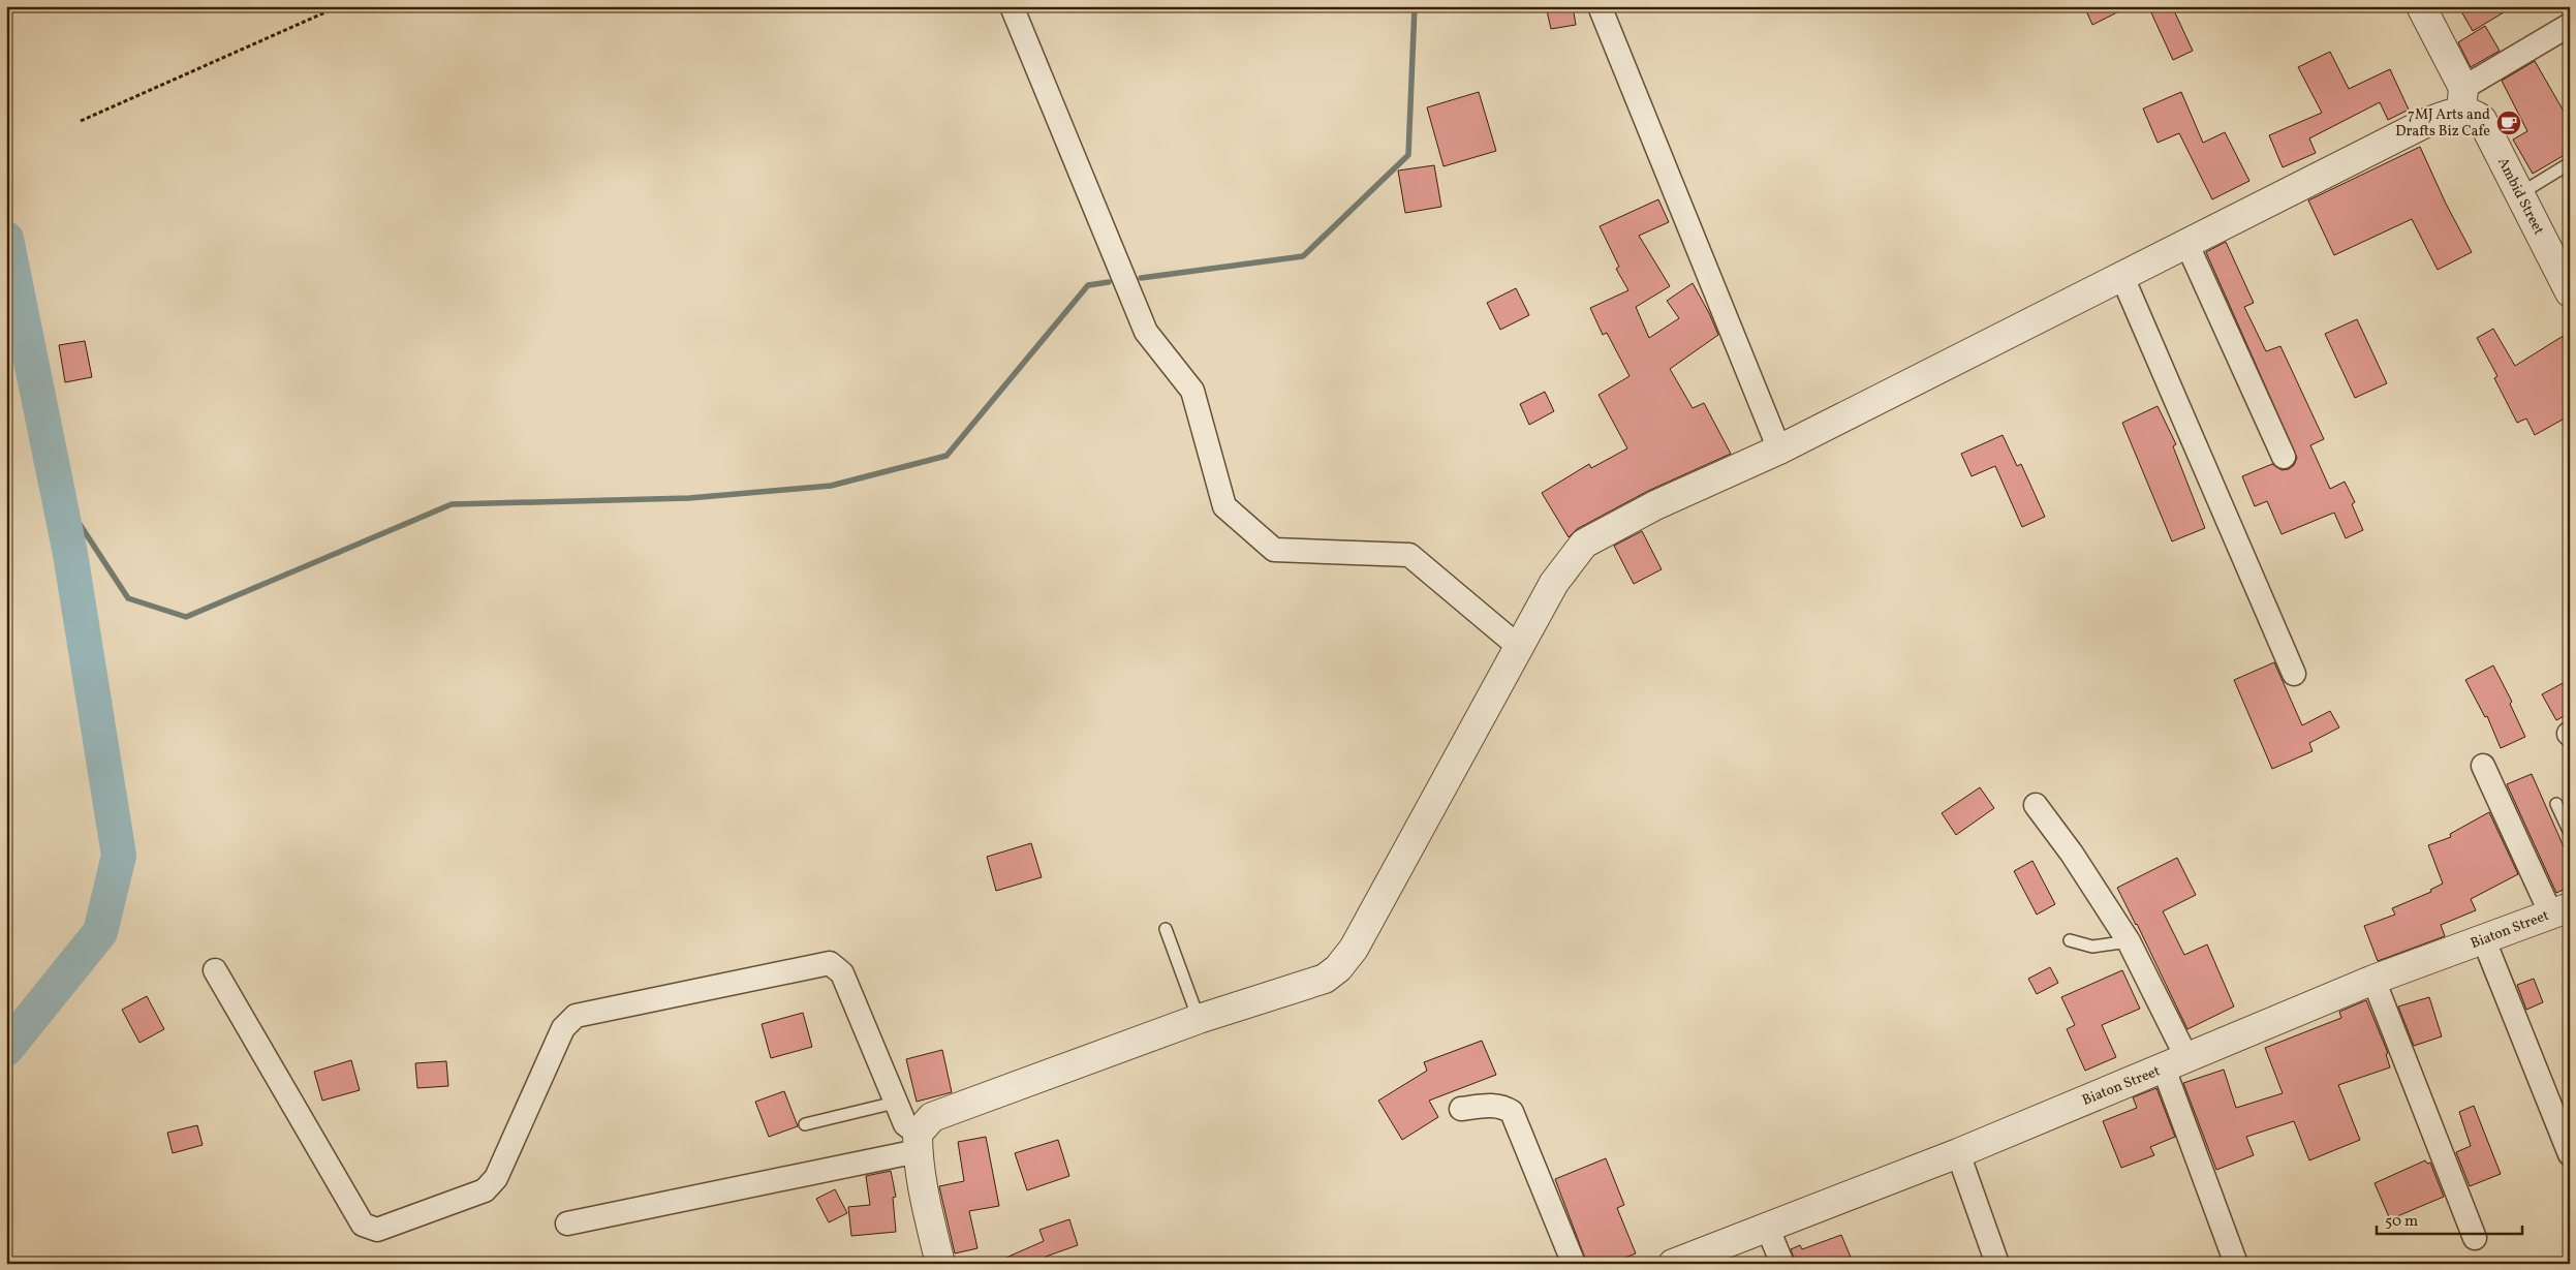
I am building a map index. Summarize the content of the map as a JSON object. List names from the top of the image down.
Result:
{
  "streets": {
    "street": ["Ambid Street", "Biaton Street"]
  },
  "places": {
    "cafe": ["7MJ Arts and Drafts Biz Cafe"]
  },
  "scale_bar": "50 m"
}
